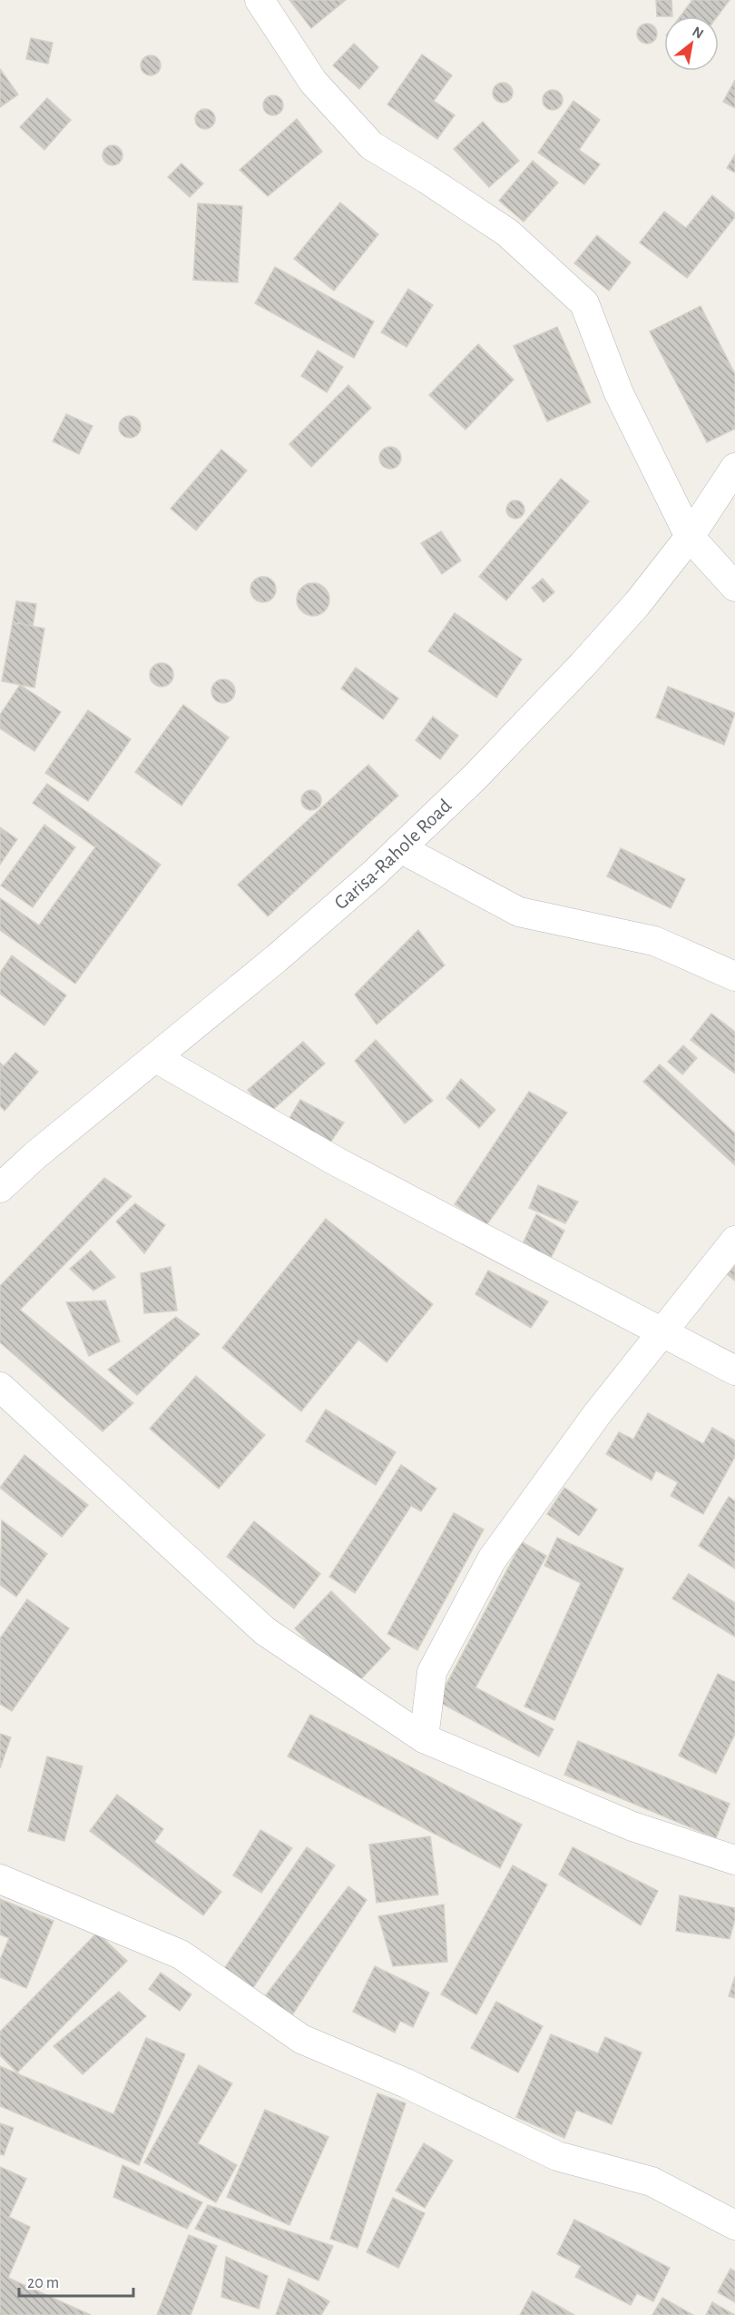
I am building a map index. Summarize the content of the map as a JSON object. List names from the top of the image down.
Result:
{
  "streets": {
    "street": ["Garisa-Rahole Road"]
  },
  "scale_bar": "20 m",
  "north": "top right"
}
